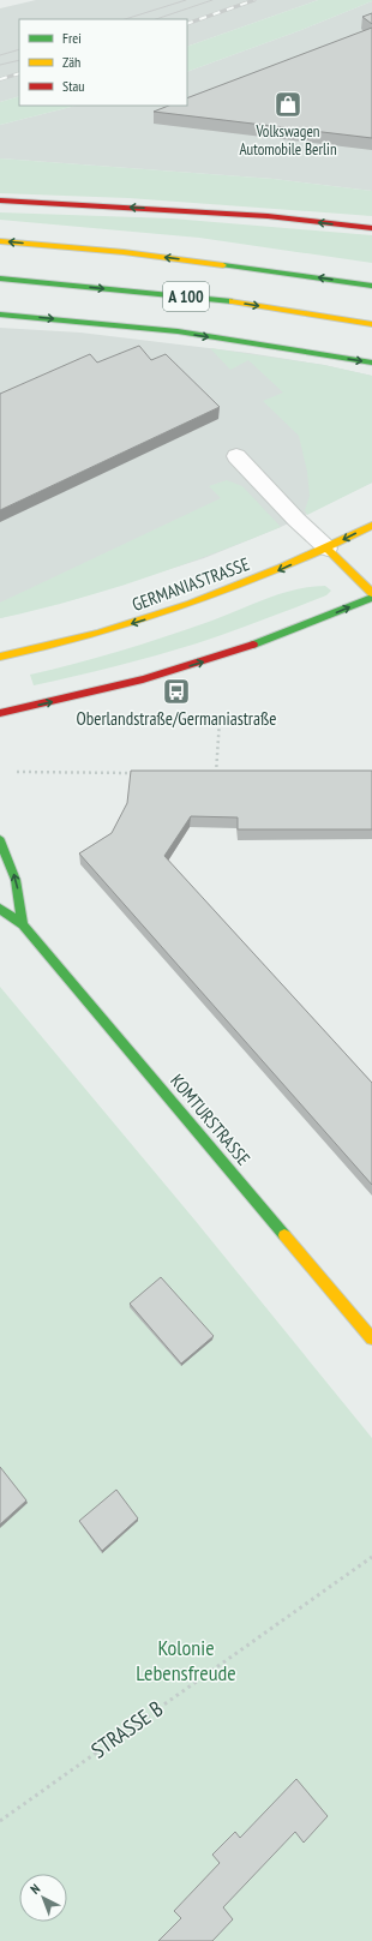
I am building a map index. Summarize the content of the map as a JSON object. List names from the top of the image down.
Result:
{
  "streets": {
    "main road": ["A 100", "GERMANIASTRASSE", "KOMTURSTRASSE"],
    "path": ["STRASSE B"]
  },
  "parks": ["Kolonie Lebensfreude"],
  "places": {
    "shop": ["Volkswagen Automobile Berlin"],
    "bus stop": ["Oberlandstraße/Germaniastraße"]
  },
  "legend": ["Frei", "Zäh", "Stau"],
  "north": "top left"
}
